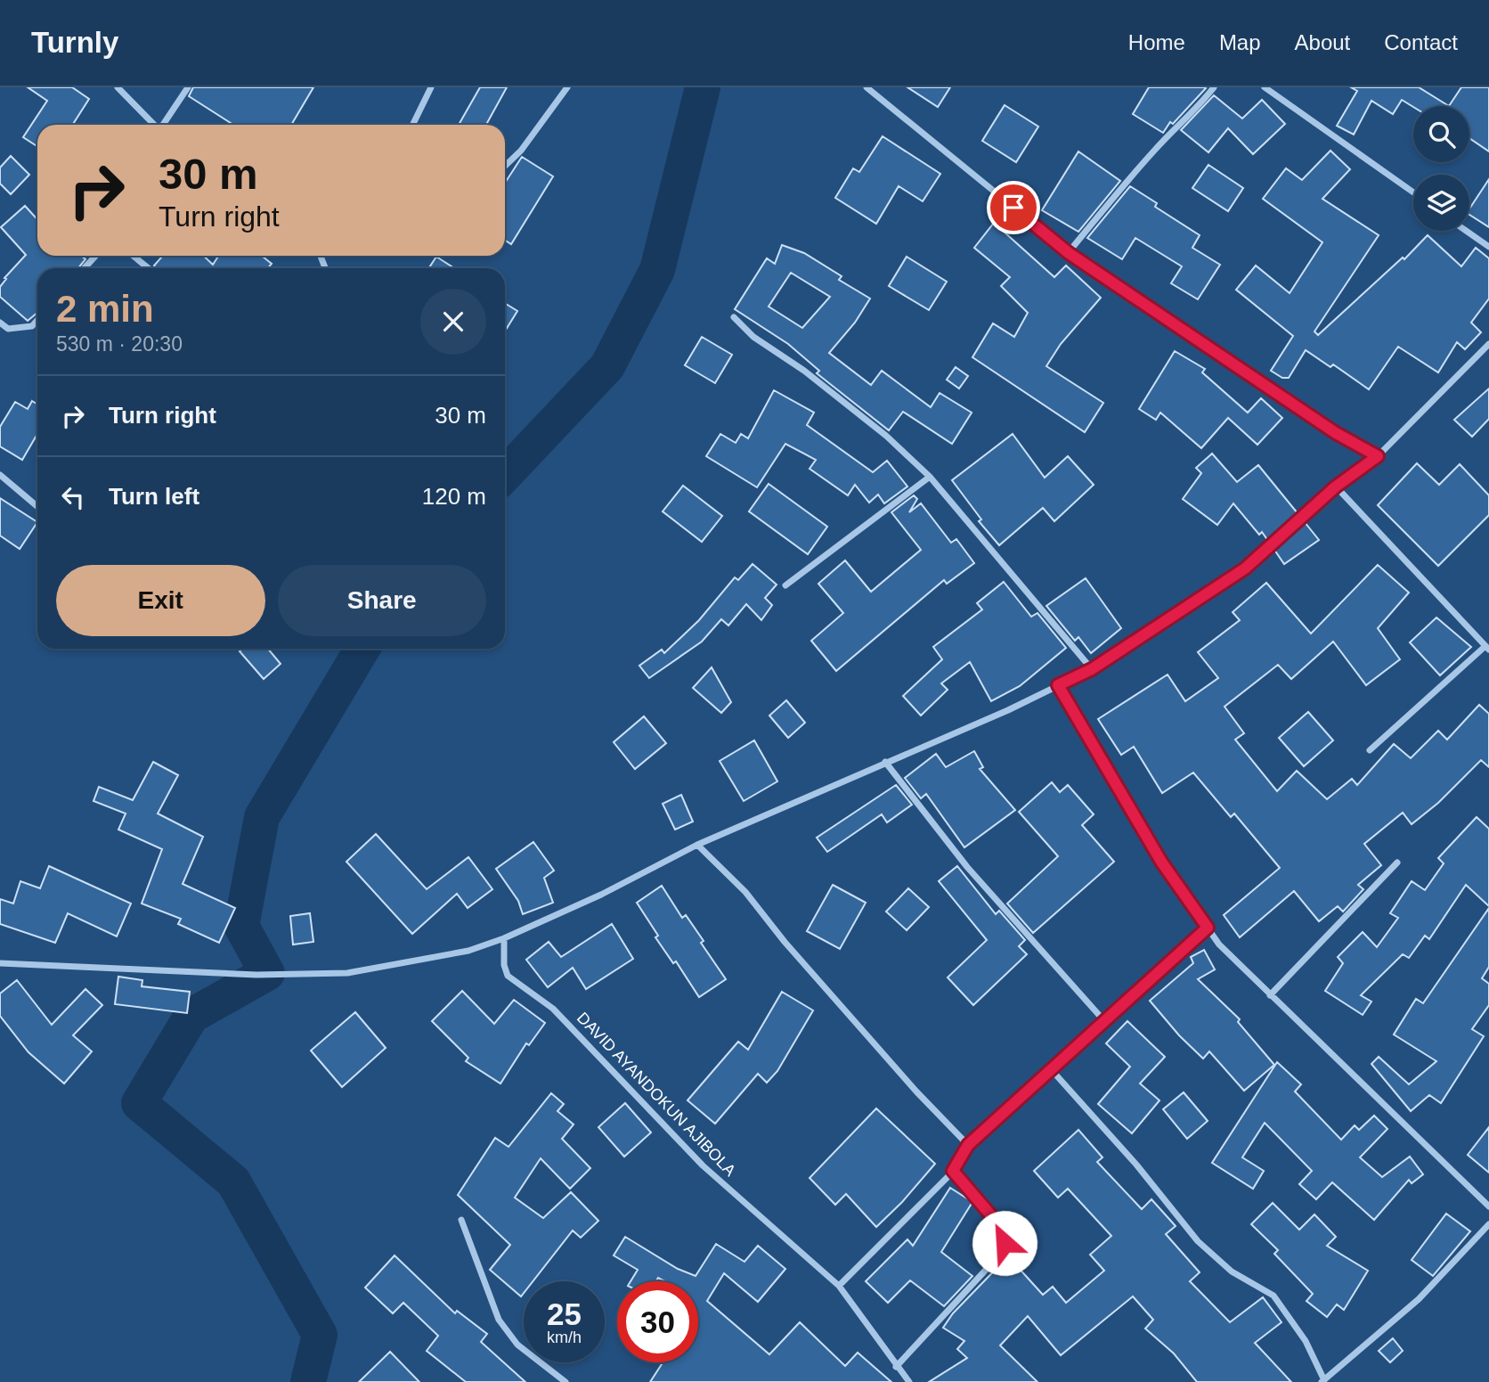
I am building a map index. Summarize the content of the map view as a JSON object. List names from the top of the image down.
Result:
{
  "streets": {
    "street": ["DAVID AYANDOKUN AJIBOLA"]
  },
  "page": {
    "header": "Turnly",
    "nav": [
      "Home",
      "Map",
      "About",
      "Contact"
    ],
    "turn": ["30 m", "Turn right"],
    "heading": ["2 min", "530 m · 20:30"],
    "list": [
      {
        "name": "Turn right",
        "value": "30 m"
      },
      {
        "name": "Turn left",
        "value": "120 m"
      }
    ],
    "buttons": ["Exit", "Share"],
    "speed": "25 km/h",
    "limit": "30"
  }
}
